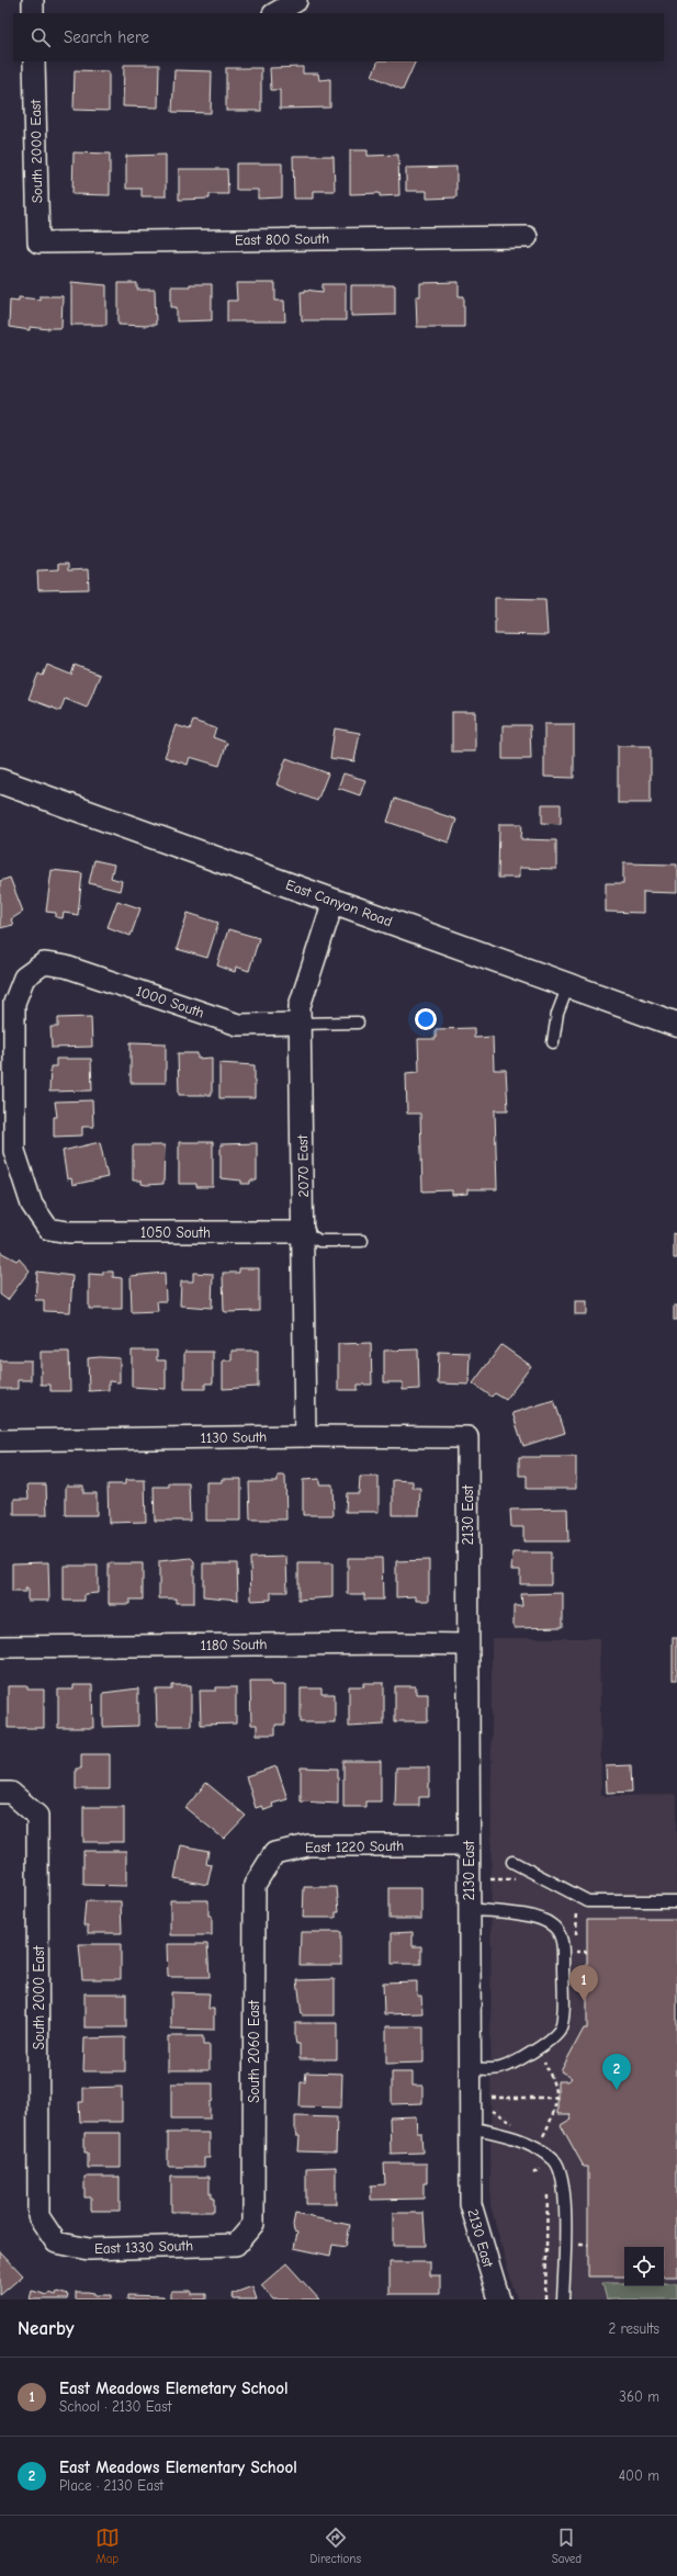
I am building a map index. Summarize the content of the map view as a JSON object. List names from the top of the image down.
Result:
{
  "streets": {
    "main road": ["East Canyon Road"],
    "street": [
      "South 2000 East",
      "East 800 South",
      "1000 South",
      "2070 East",
      "1050 South",
      "1130 South",
      "2130 East",
      "1180 South",
      "East 1220 South",
      "South 2060 East",
      "East 1330 South"
    ]
  },
  "crossings": [
    ["South 2000 East", "East 800 South"],
    ["South 2000 East", "East 1330 South"],
    ["East Canyon Road", "2070 East"],
    ["1000 South", "2070 East"],
    ["1000 South", "1050 South"],
    ["2070 East", "1050 South"],
    ["2070 East", "1130 South"],
    ["1130 South", "2130 East"],
    ["2130 East", "1180 South"],
    ["2130 East", "East 1220 South"],
    ["East 1220 South", "South 2060 East"],
    ["South 2060 East", "East 1330 South"]
  ],
  "page": {
    "search": "Search here",
    "pins": ["1", "2"],
    "heading": ["Nearby", "2 results"],
    "list": [
      {
        "mark": "1",
        "name": "East Meadows Elemetary School",
        "note": "School · 2130 East",
        "value": "360 m"
      },
      {
        "mark": "2",
        "name": "East Meadows Elementary School",
        "note": "Place · 2130 East",
        "value": "400 m"
      }
    ],
    "nav": ["Map", "Directions", "Saved"]
  }
}
